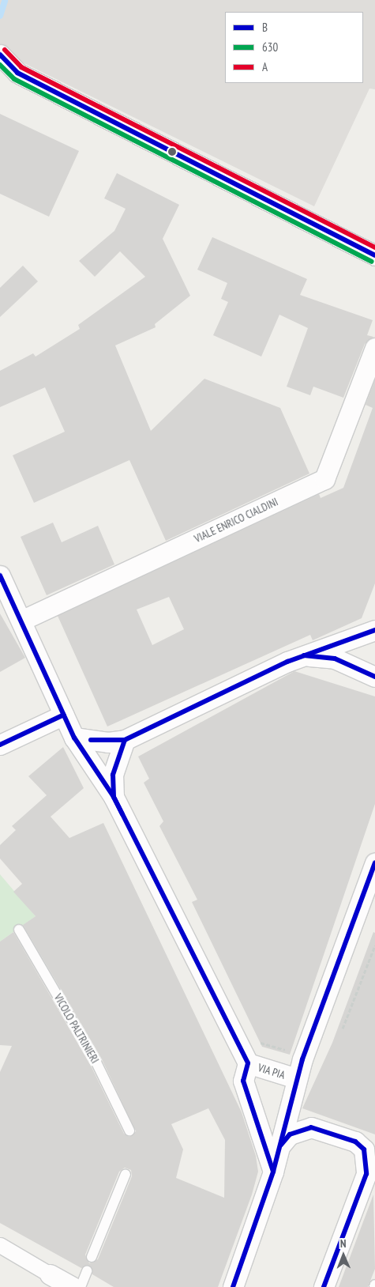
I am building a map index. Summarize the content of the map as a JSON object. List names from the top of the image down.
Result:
{
  "streets": {
    "street": ["VIALE ENRICO CIALDINI", "VIA PIA"],
    "lane": ["VICOLO PALTRINIERI"]
  },
  "crossings": [
    ["VIALE ENRICO CIALDINI", "VIA PIA"]
  ],
  "lines": ["transit line A", "transit line B", "transit line 630"],
  "legend": ["B", "630", "A"],
  "north": "top"
}
